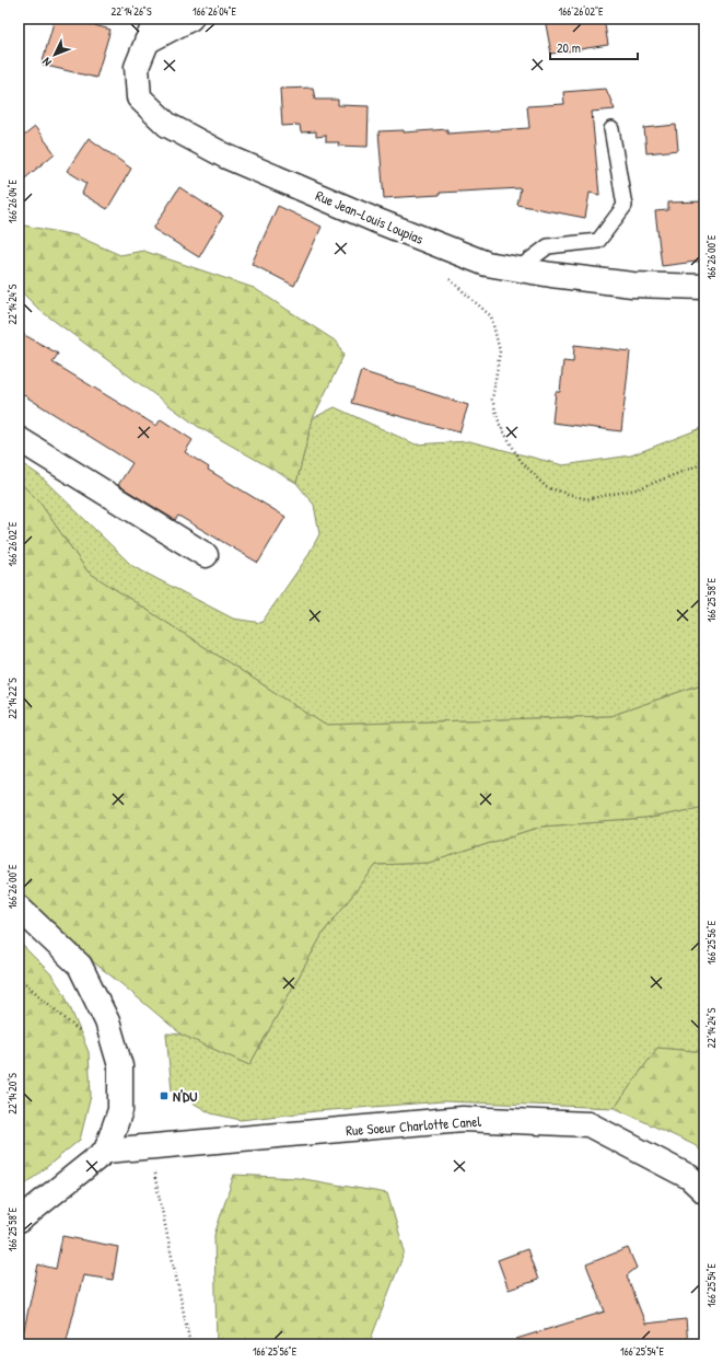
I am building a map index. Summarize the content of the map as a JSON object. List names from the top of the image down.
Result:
{
  "streets": {
    "street": ["Rue Jean-Louis Loupias", "Rue Soeur Charlotte Canel"]
  },
  "places": {
    "transit": ["N'DU"]
  },
  "scale_bar": "20 m",
  "north": "bottom left",
  "coordinates": [
    "22°14'26\"S",
    "166°26'04\"E",
    "166°26'02\"E",
    "166°26'00\"E",
    "22°14'24\"S",
    "166°25'58\"E",
    "22°14'22\"S",
    "166°25'56\"E",
    "22°14'20\"S",
    "166°25'54\"E"
  ]
}
